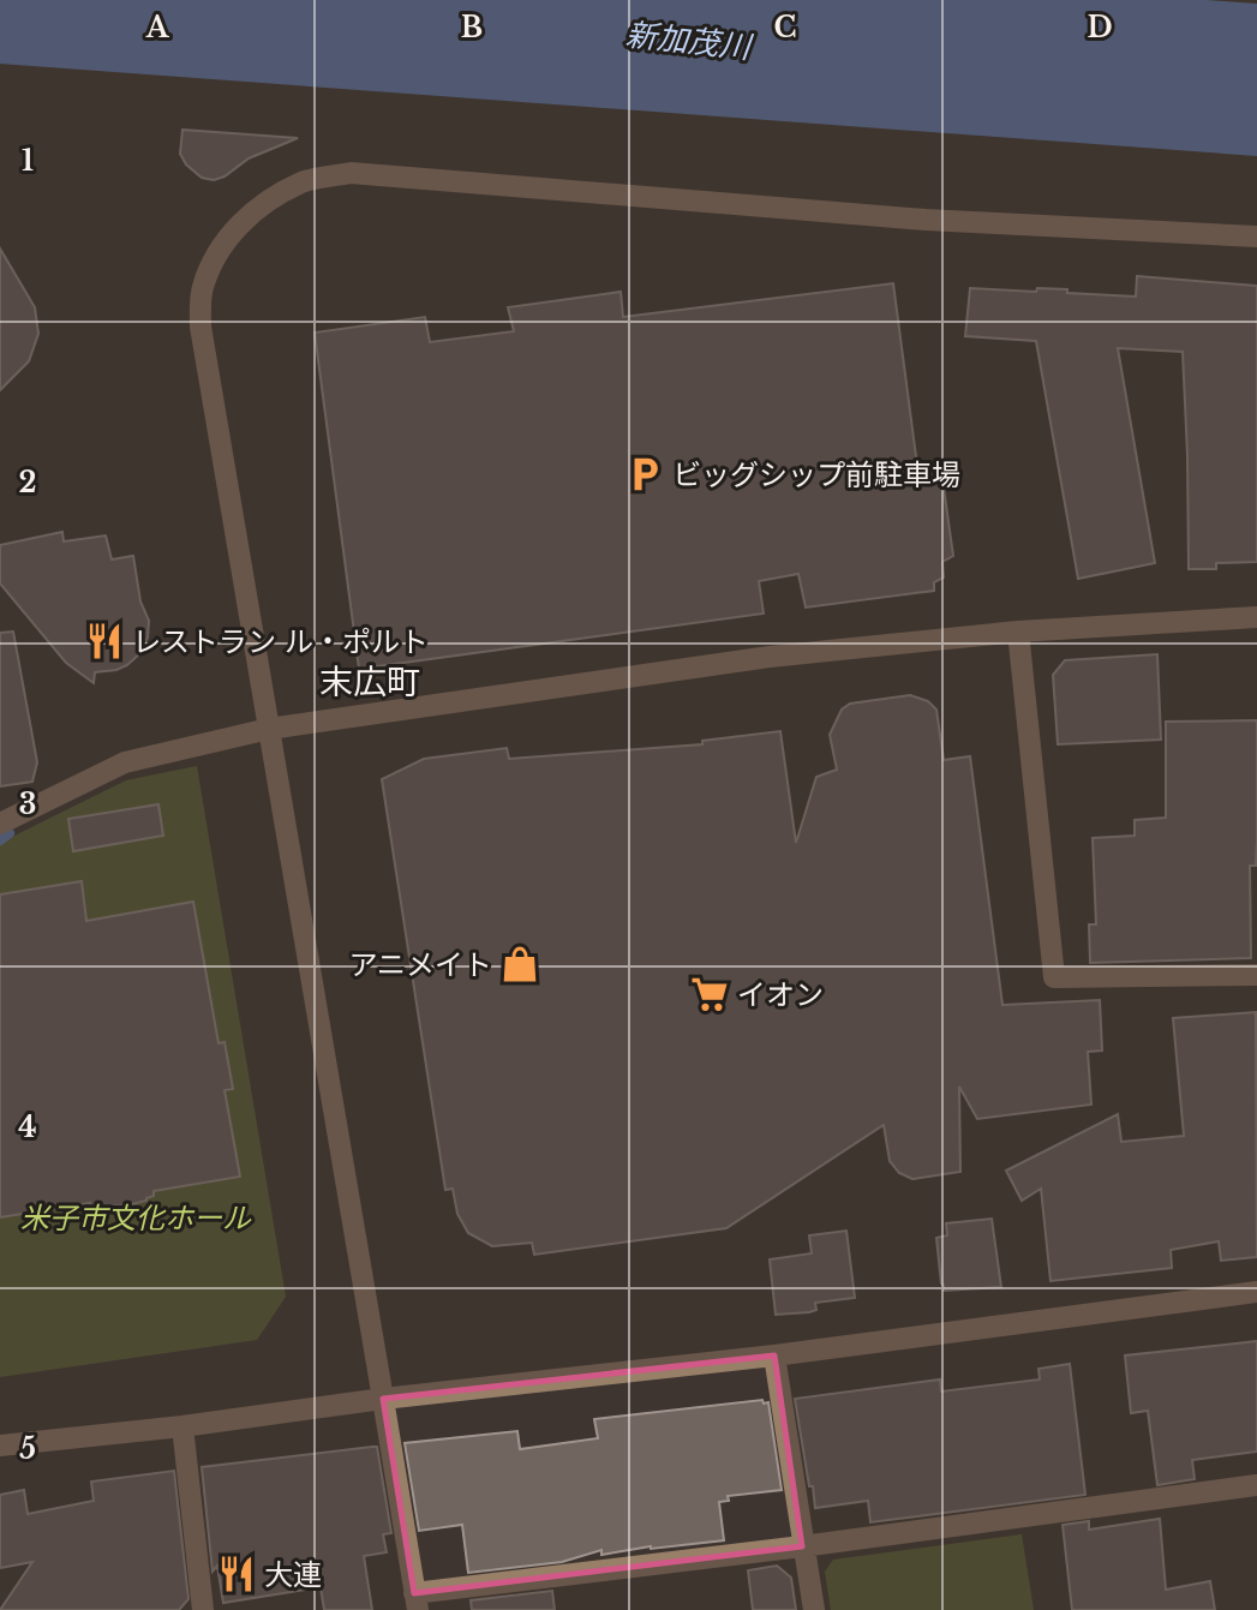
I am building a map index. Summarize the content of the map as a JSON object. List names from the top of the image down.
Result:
{
  "districts": ["末広町"],
  "water": ["新加茂川"],
  "parks": ["米子市文化ホール"],
  "places": {
    "parking": ["ビッグシップ前駐車場"],
    "restaurant": ["レストラン ル・ポルト", "大連"],
    "shop": ["アニメイト"],
    "supermarket": ["イオン"]
  },
  "grid": {
    "columns": [
      "A",
      "B",
      "C",
      "D"
    ],
    "rows": [
      "1",
      "2",
      "3",
      "4",
      "5"
    ]
  }
}
